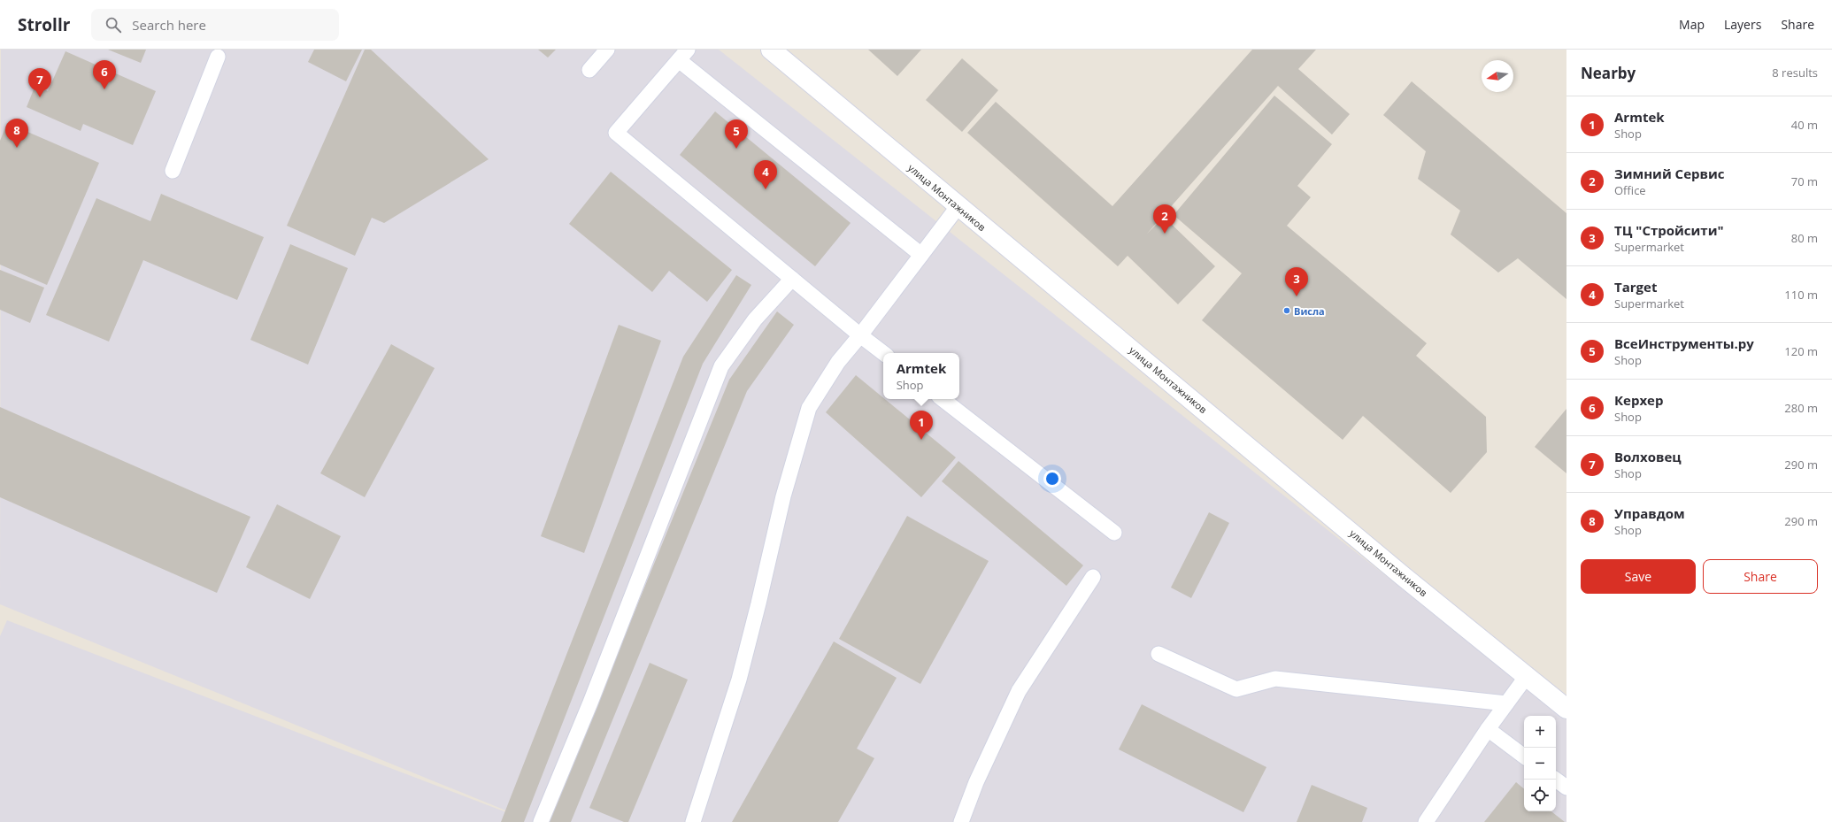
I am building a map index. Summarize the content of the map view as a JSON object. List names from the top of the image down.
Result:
{
  "streets": {
    "main road": ["улица Монтажников"]
  },
  "places": ["Висла"],
  "north": "left",
  "page": {
    "header": "Strollr",
    "search": "Search here",
    "nav": ["Map", "Layers", "Share"],
    "heading": ["Nearby", "8 results"],
    "pins": [
      "6",
      "7",
      "8",
      "5",
      "4",
      "2",
      "3",
      "1"
    ],
    "list": [
      {
        "mark": "1",
        "name": "Armtek",
        "note": "Shop",
        "value": "40 m"
      },
      {
        "mark": "2",
        "name": "Зимний Сервис",
        "note": "Office",
        "value": "70 m"
      },
      {
        "mark": "3",
        "name": "ТЦ \"Стройсити\"",
        "note": "Supermarket",
        "value": "80 m"
      },
      {
        "mark": "4",
        "name": "Target",
        "note": "Supermarket",
        "value": "110 m"
      },
      {
        "mark": "5",
        "name": "ВсеИнструменты.ру",
        "note": "Shop",
        "value": "120 m"
      },
      {
        "mark": "6",
        "name": "Керхер",
        "note": "Shop",
        "value": "280 m"
      },
      {
        "mark": "7",
        "name": "Волховец",
        "note": "Shop",
        "value": "290 m"
      },
      {
        "mark": "8",
        "name": "Управдом",
        "note": "Shop",
        "value": "290 m"
      }
    ],
    "popup": ["Armtek", "Shop"],
    "buttons": ["Save", "Share"],
    "map_buttons": ["+", "−"]
  }
}
